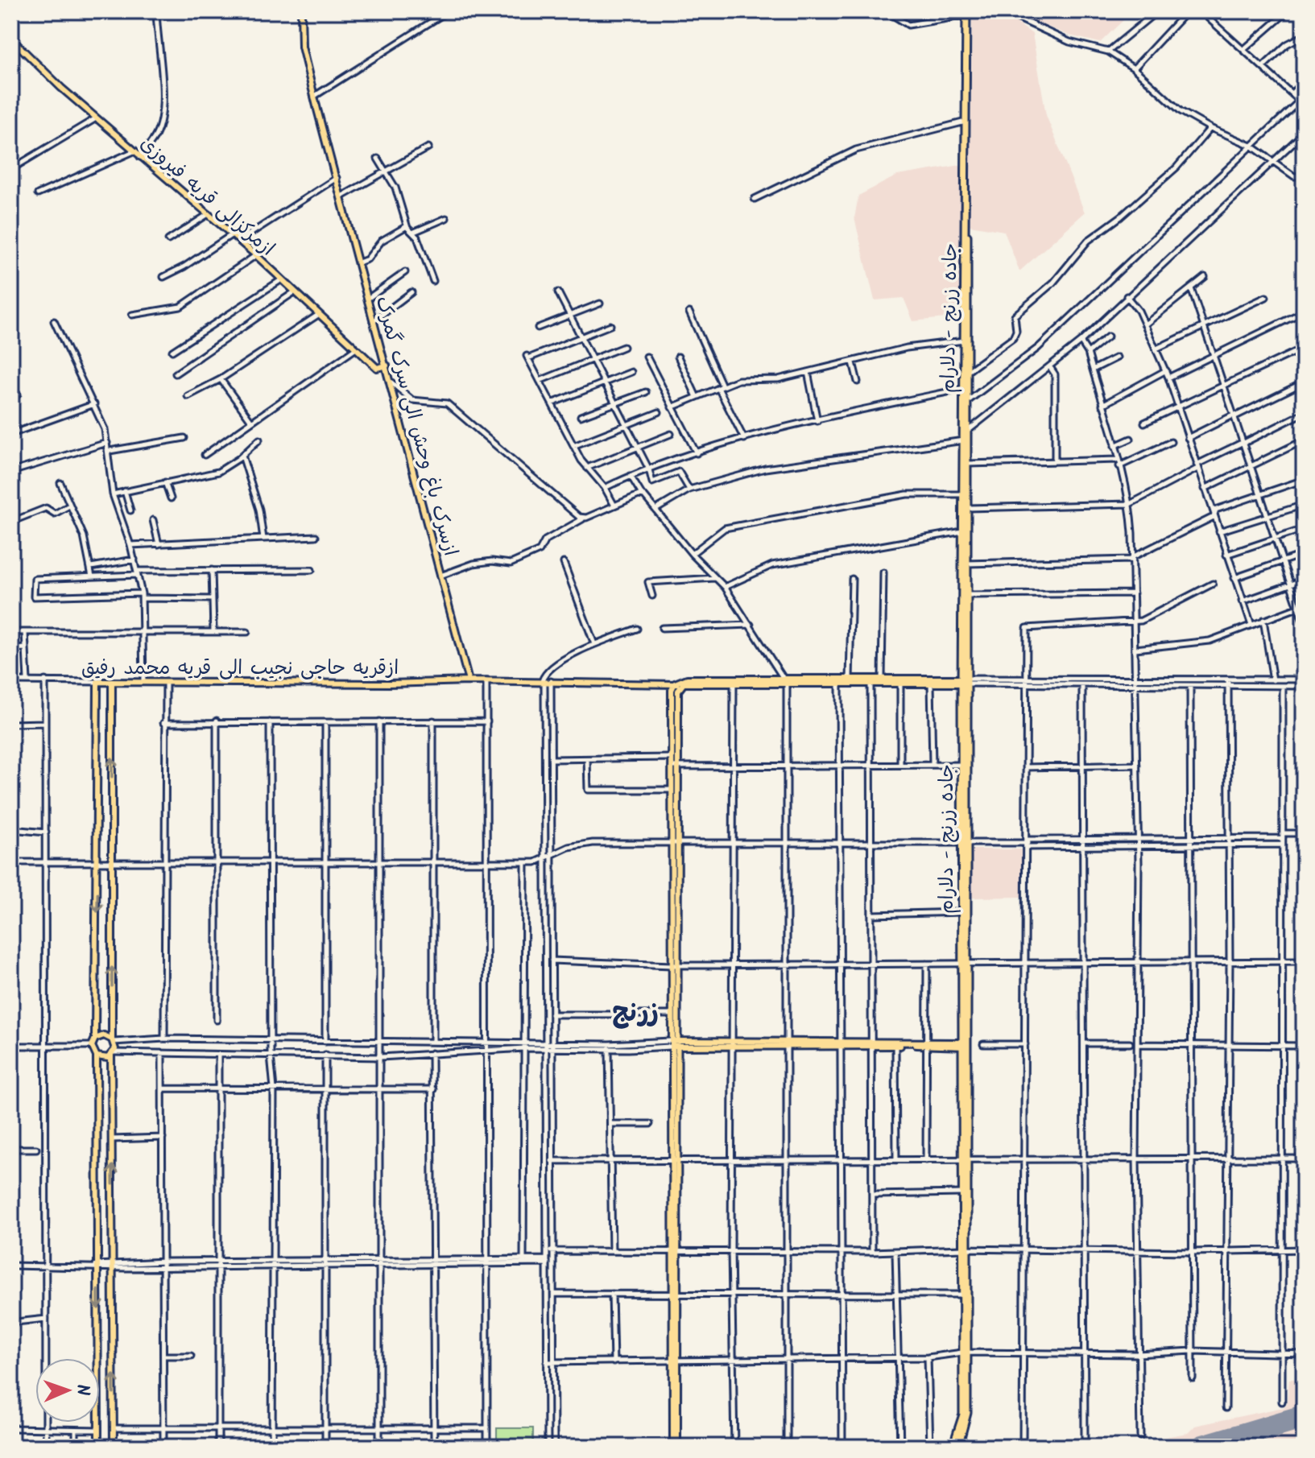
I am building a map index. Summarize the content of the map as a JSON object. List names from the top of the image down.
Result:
{
  "streets": {
    "highway": ["جاده زرنج - دلارام"],
    "main road": ["ازمرکزالی قریه فیروزی", "ازسرک باغ وحش الی سرک گمرک", "ازقریه حاجی نجیب الی قریه محمد رفیق"]
  },
  "crossings": [
    ["ازمرکزالی قریه فیروزی", "ازسرک باغ وحش الی سرک گمرک"],
    ["ازسرک باغ وحش الی سرک گمرک", "ازقریه حاجی نجیب الی قریه محمد رفیق"]
  ],
  "districts": ["زرنج"],
  "north": "right"
}
